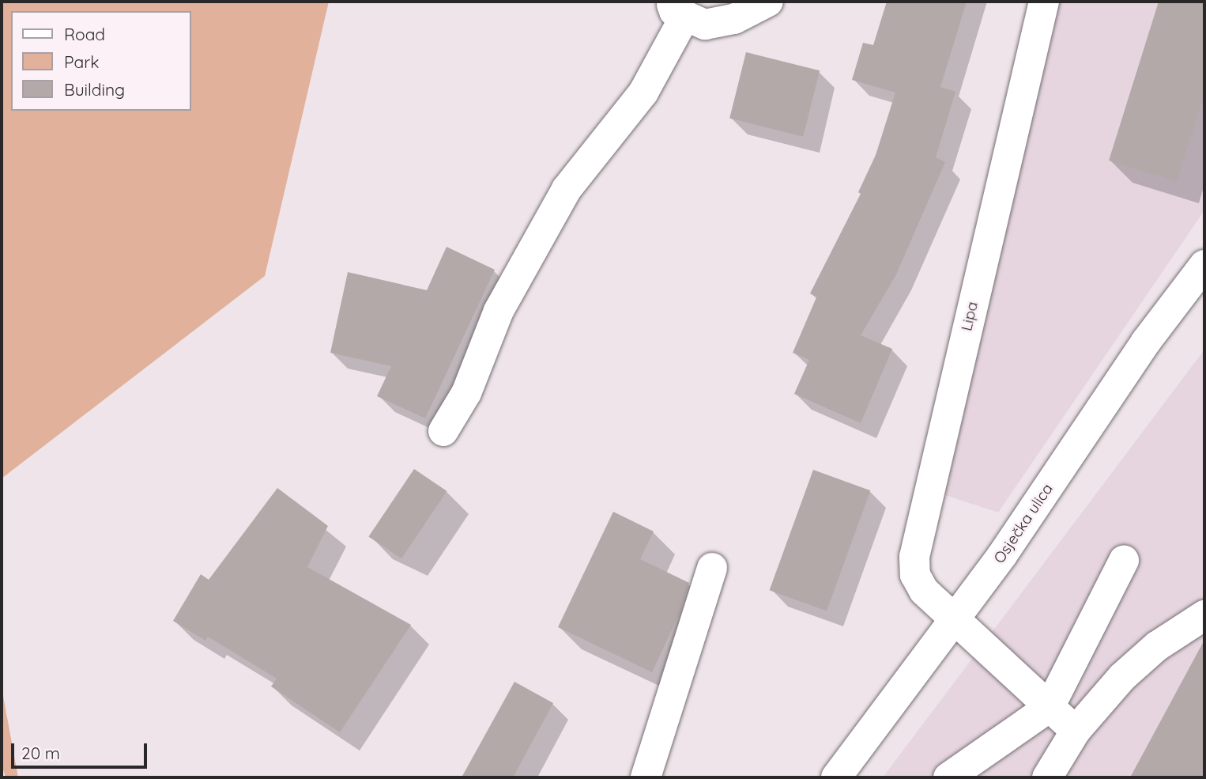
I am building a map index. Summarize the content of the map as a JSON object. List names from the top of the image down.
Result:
{
  "streets": {
    "street": ["Lipa", "Osječka ulica"]
  },
  "crossings": [
    ["Lipa", "Osječka ulica"]
  ],
  "legend": ["Road", "Park", "Building"],
  "scale_bar": "20 m"
}
